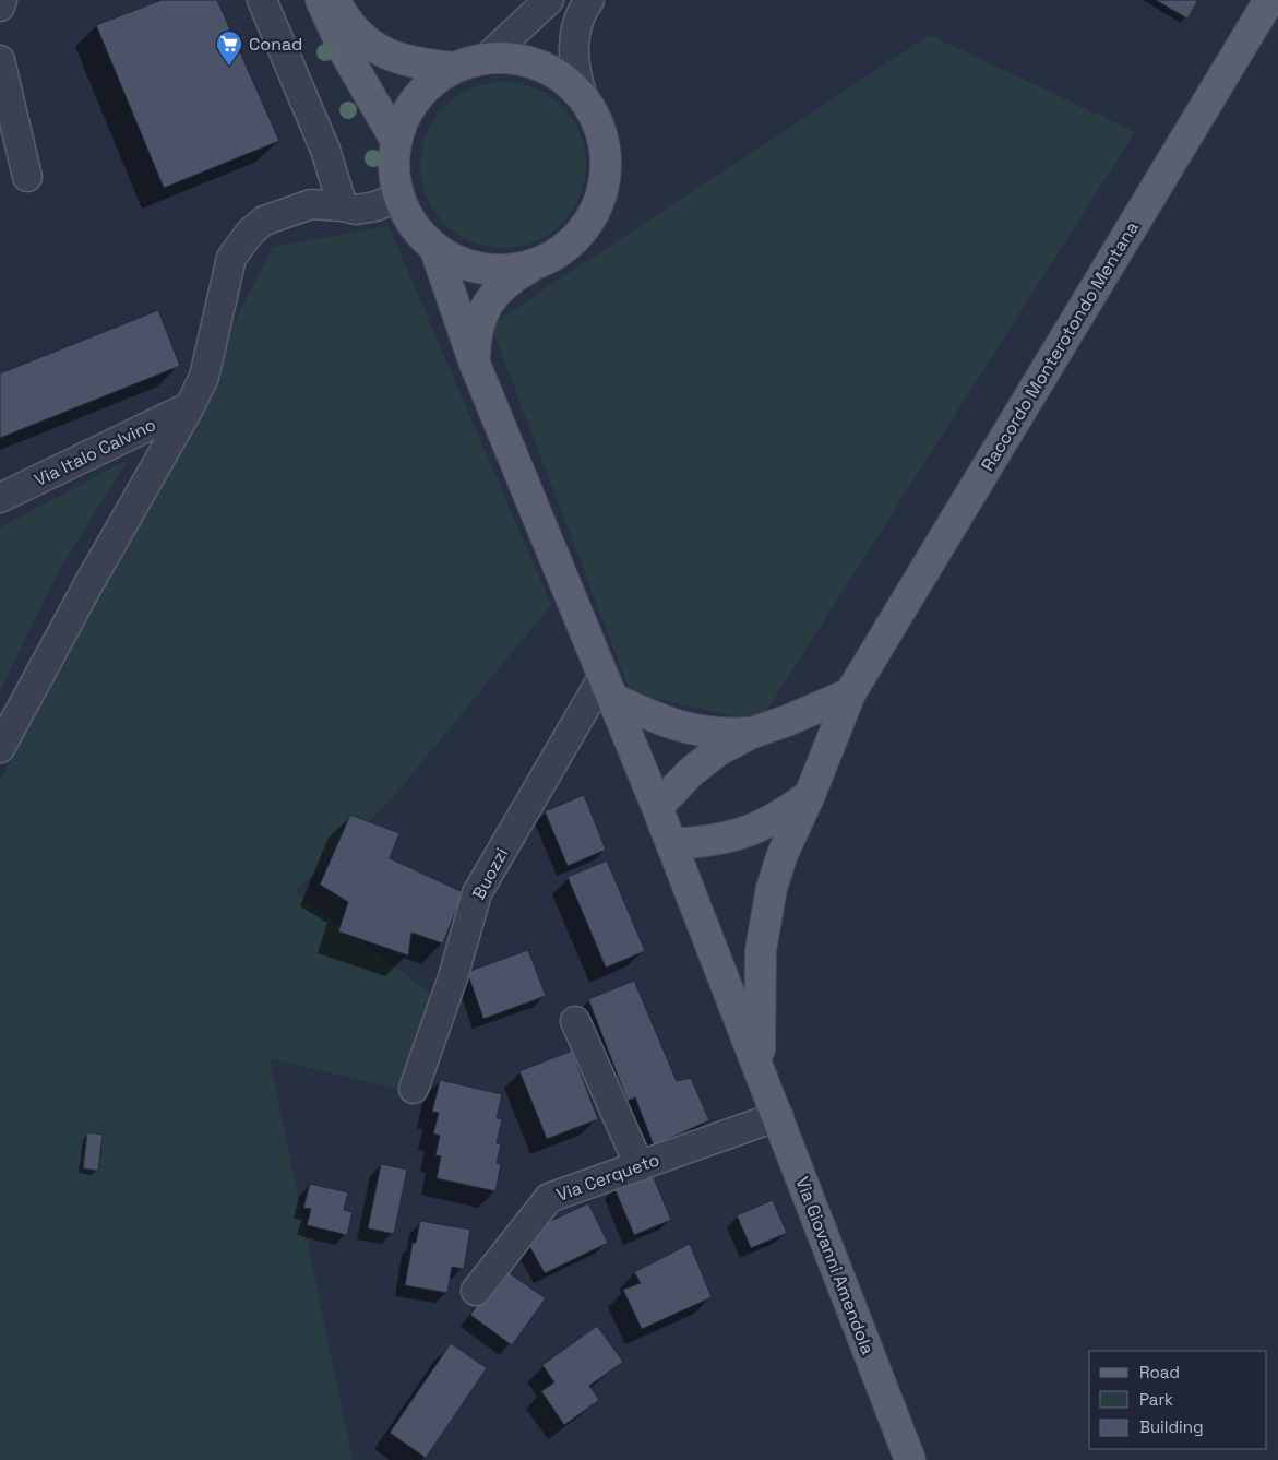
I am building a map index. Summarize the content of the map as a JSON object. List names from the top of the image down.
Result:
{
  "streets": {
    "main road": ["Raccordo Monterotondo Mentana", "Via Giovanni Amendola"],
    "street": ["Via Italo Calvino", "Buozzi", "Via Cerqueto"]
  },
  "crossings": [
    ["Raccordo Monterotondo Mentana", "Via Giovanni Amendola"],
    ["Buozzi", "Via Giovanni Amendola"],
    ["Via Cerqueto", "Via Giovanni Amendola"]
  ],
  "places": {
    "supermarket": ["Conad"]
  },
  "legend": ["Road", "Park", "Building"]
}
